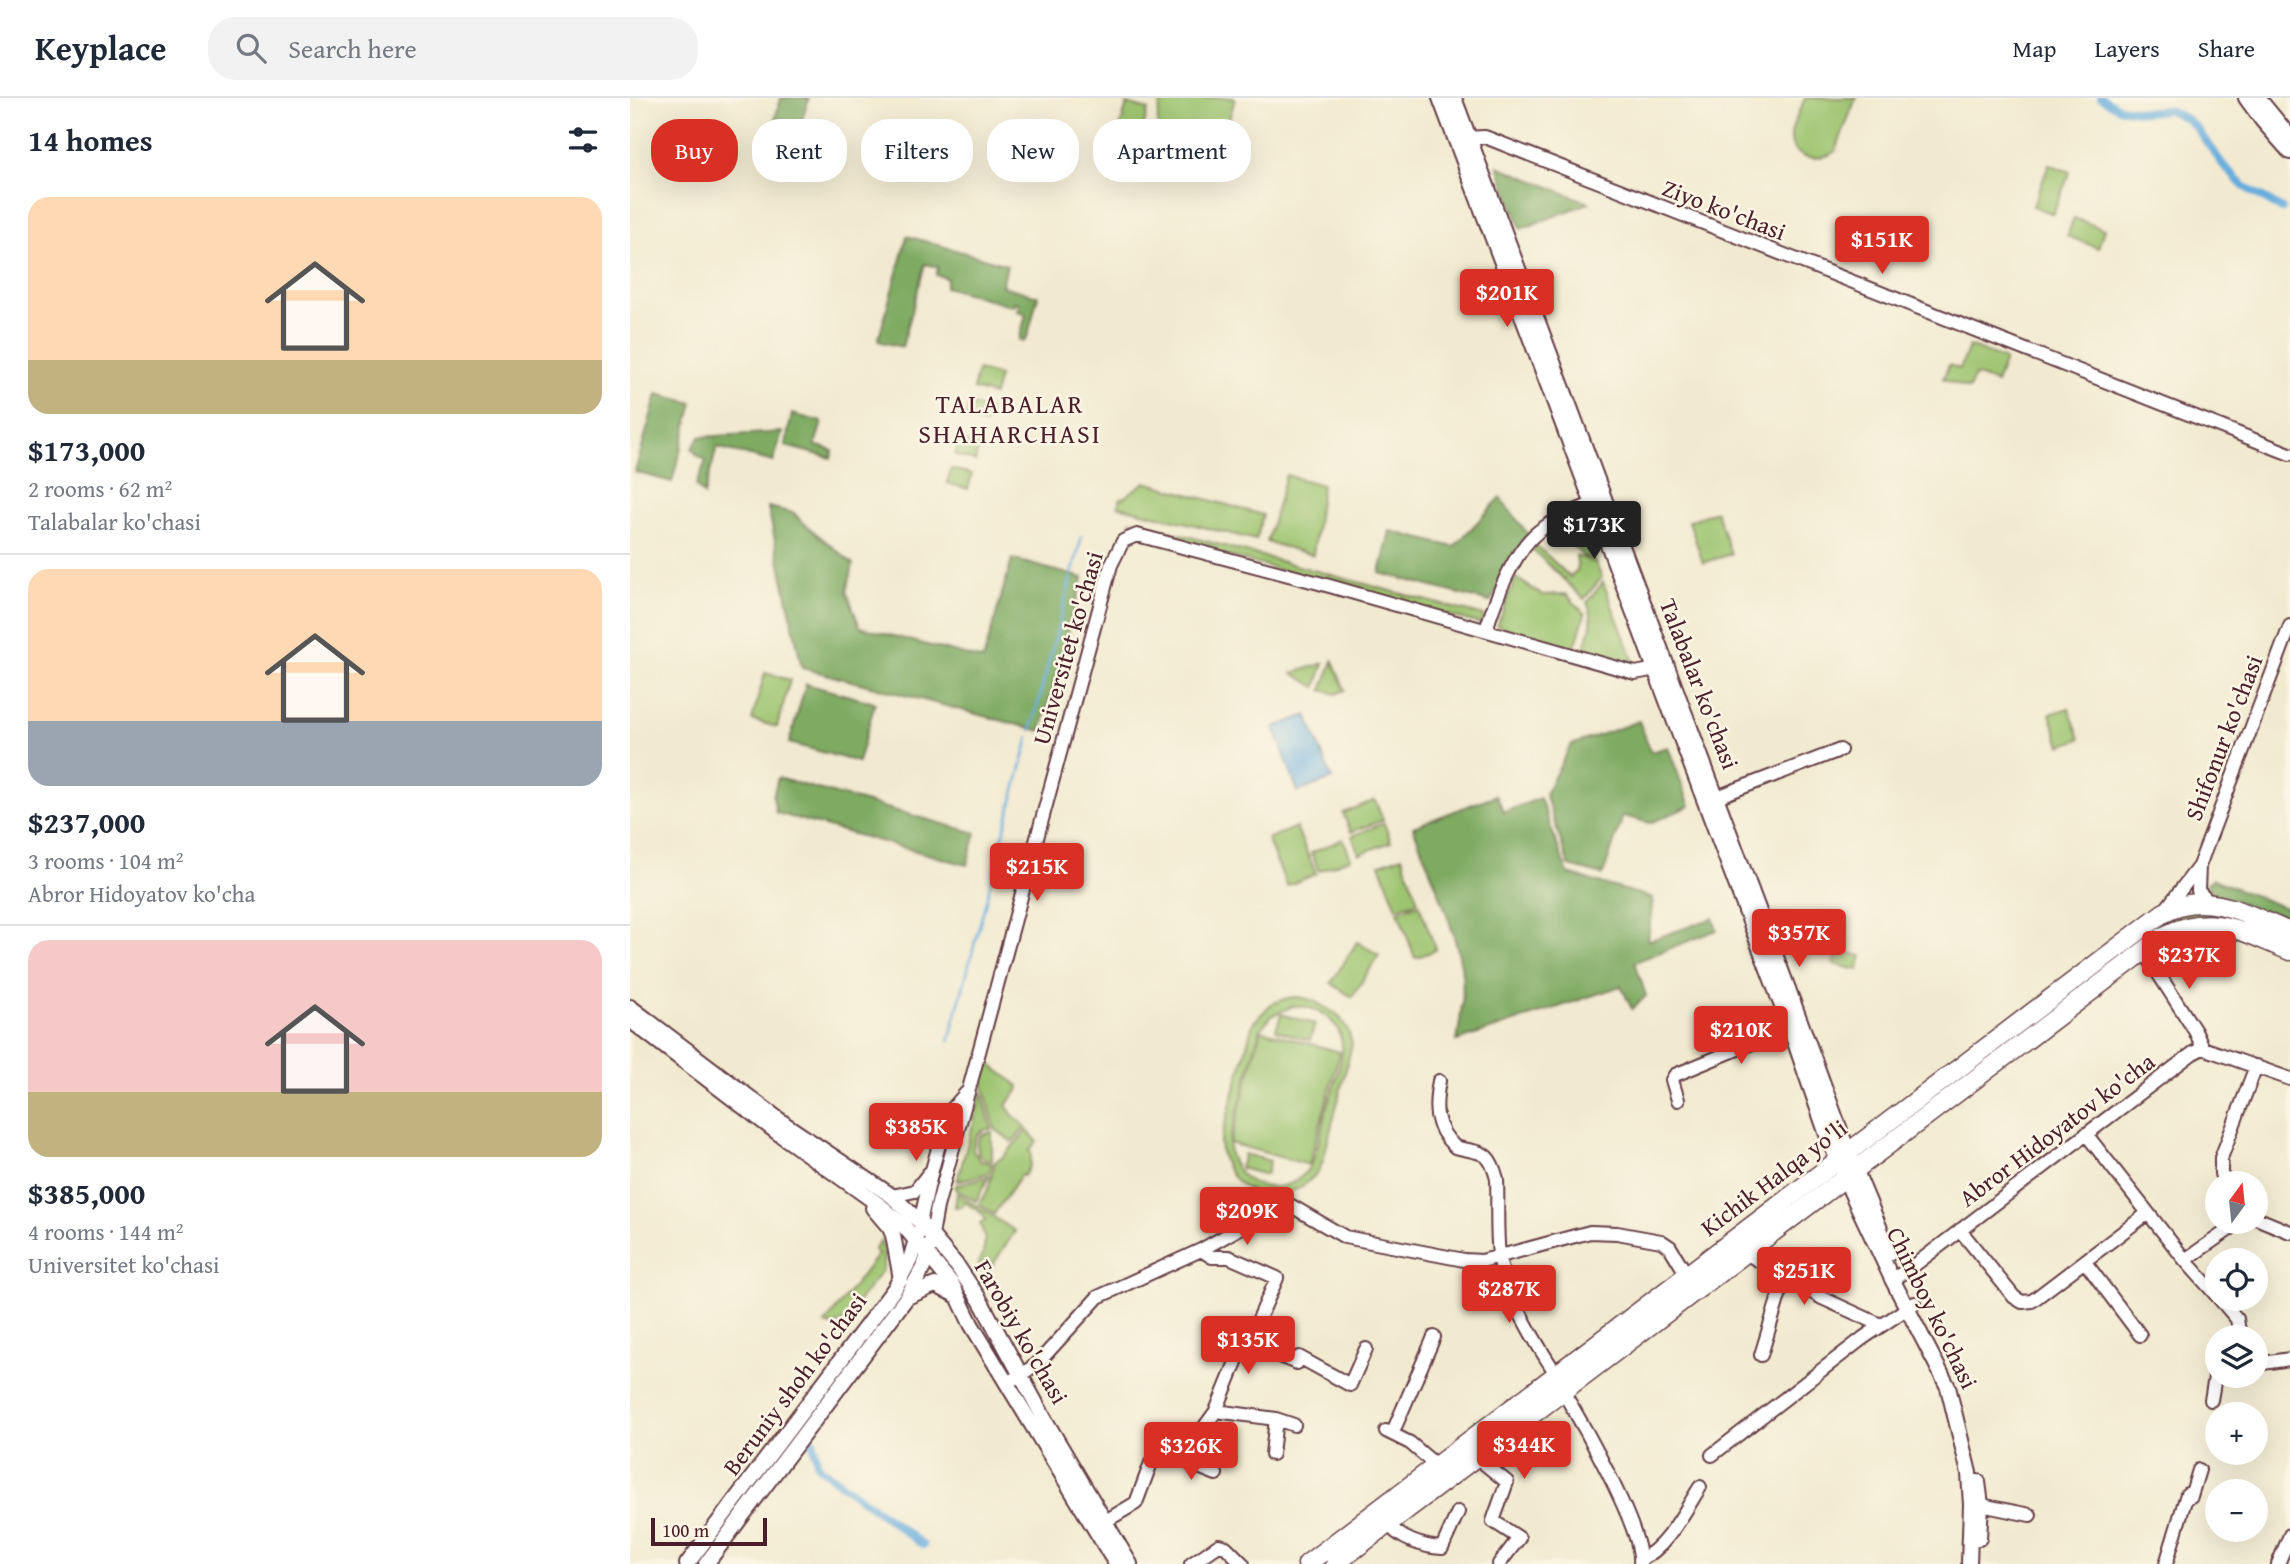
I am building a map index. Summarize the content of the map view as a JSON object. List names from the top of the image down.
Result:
{
  "streets": {
    "highway": ["Kichik Halqa yo'li"],
    "main road": [
      "Talabalar ko'chasi",
      "Chimboy ko'chasi",
      "Farobiy ko'chasi",
      "Beruniy shoh ko'chasi"
    ],
    "street": [
      "Ziyo ko'chasi",
      "Universitet ko'chasi",
      "Shifonur ko'chasi",
      "Abror Hidoyatov ko'cha"
    ]
  },
  "crossings": [
    ["Ziyo ko'chasi", "Talabalar ko'chasi"],
    ["Universitet ko'chasi", "Talabalar ko'chasi"],
    ["Universitet ko'chasi", "Farobiy ko'chasi"],
    ["Universitet ko'chasi", "Beruniy shoh ko'chasi"],
    ["Talabalar ko'chasi", "Kichik Halqa yo'li"],
    ["Talabalar ko'chasi", "Chimboy ko'chasi"],
    ["Shifonur ko'chasi", "Kichik Halqa yo'li"],
    ["Abror Hidoyatov ko'cha", "Chimboy ko'chasi"],
    ["Kichik Halqa yo'li", "Chimboy ko'chasi"],
    ["Farobiy ko'chasi", "Beruniy shoh ko'chasi"]
  ],
  "districts": ["TALABALAR SHAHARCHASI"],
  "scale_bar": "100 m",
  "north": "top",
  "page": {
    "header": "Keyplace",
    "search": "Search here",
    "nav": ["Map", "Layers", "Share"],
    "heading": "14 homes",
    "chip": [
      "Buy",
      "Rent",
      "Filters",
      "New",
      "Apartment"
    ],
    "list": [
      {
        "name": "$173,000",
        "note": "2 rooms · 62 m² · Talabalar ko'chasi"
      },
      {
        "name": "$237,000",
        "note": "3 rooms · 104 m² · Abror Hidoyatov ko'cha"
      },
      {
        "name": "$385,000",
        "note": "4 rooms · 144 m² · Universitet ko'chasi"
      }
    ],
    "price": [
      "$151K",
      "$201K",
      "$173K",
      "$215K",
      "$357K",
      "$237K",
      "$210K",
      "$385K",
      "$209K",
      "$251K",
      "$287K",
      "$135K",
      "$344K",
      "$326K"
    ],
    "map_buttons": ["+", "−"],
    "scale": "100 m"
  }
}
